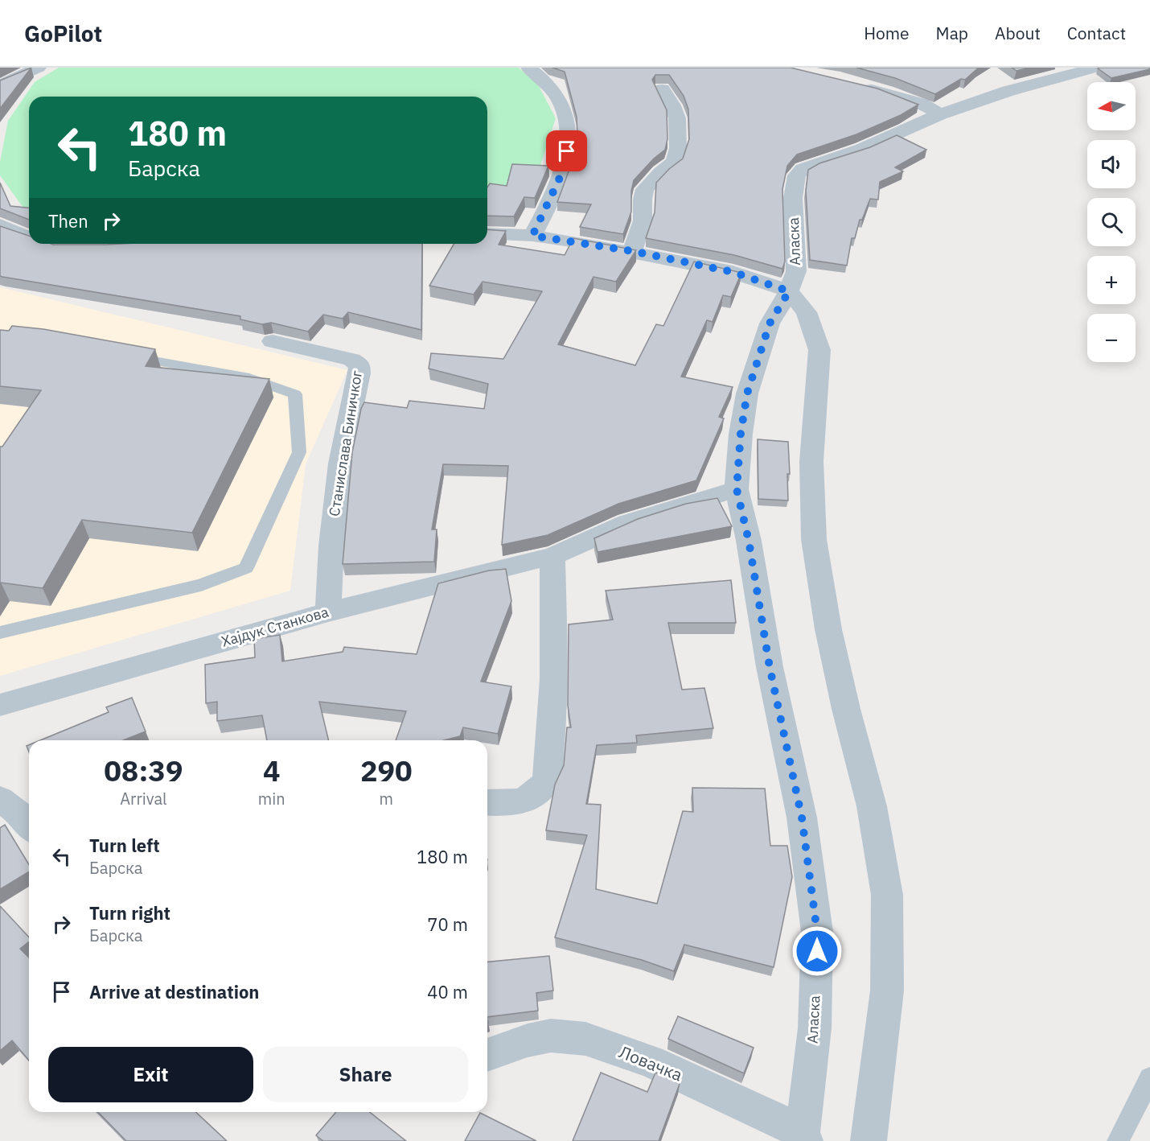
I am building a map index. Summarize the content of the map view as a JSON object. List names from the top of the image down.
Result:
{
  "streets": {
    "street": [
      "Аласка",
      "Станислава Биничког",
      "Хајдук Станкова",
      "Ловачка"
    ]
  },
  "crossings": [
    ["Аласка", "Хајдук Станкова"],
    ["Аласка", "Ловачка"],
    ["Станислава Биничког", "Хајдук Станкова"]
  ],
  "north": "left",
  "page": {
    "header": "GoPilot",
    "nav": [
      "Home",
      "Map",
      "About",
      "Contact"
    ],
    "map_buttons": ["+", "−"],
    "turn": ["180 m", "Барска"],
    "then": "Then",
    "eta": [
      "08:39",
      "Arrival",
      "4",
      "min",
      "290",
      "m"
    ],
    "list": [
      {
        "name": "Turn left",
        "note": "Барска",
        "value": "180 m"
      },
      {
        "name": "Turn right",
        "note": "Барска",
        "value": "70 m"
      },
      {
        "name": "Arrive at destination",
        "value": "40 m"
      }
    ],
    "buttons": ["Exit", "Share"]
  }
}
